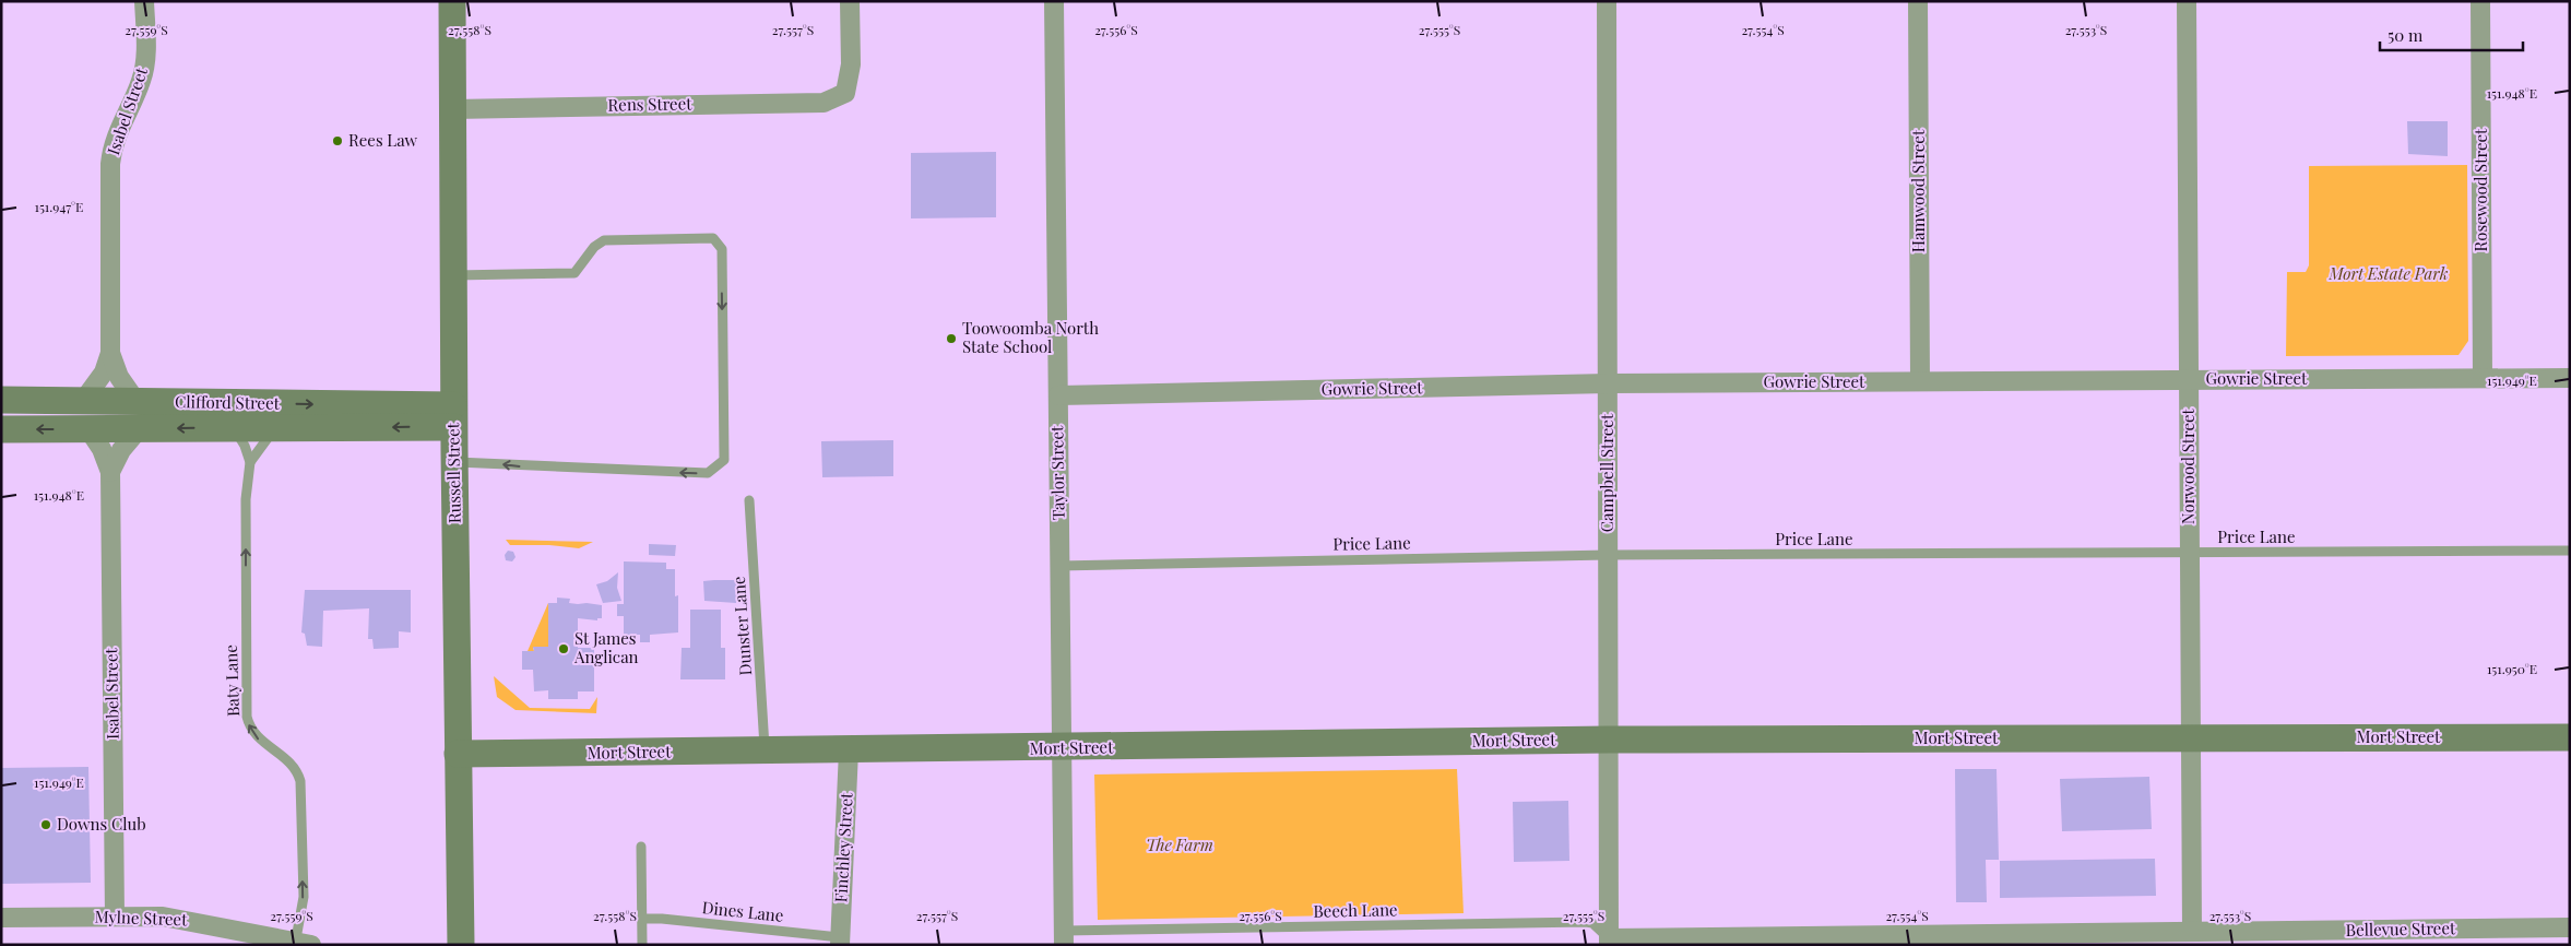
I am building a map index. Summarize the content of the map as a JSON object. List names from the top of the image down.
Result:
{
  "streets": {
    "street": [
      "Rens Street",
      "Isabel Street",
      "Rosewood Street",
      "Hamwood Street",
      "Gowrie Street",
      "Clifford Street",
      "Norwood Street",
      "Russell Street",
      "Taylor Street",
      "Campbell Street",
      "Mort Street",
      "Finchley Street",
      "Mylne Street",
      "Bellevue Street"
    ],
    "lane": [
      "Price Lane",
      "Dunster Lane",
      "Baty Lane",
      "Beech Lane",
      "Dines Lane"
    ]
  },
  "crossings": [
    ["Rens Street", "Russell Street"],
    ["Isabel Street", "Clifford Street"],
    ["Isabel Street", "Mylne Street"],
    ["Rosewood Street", "Gowrie Street"],
    ["Hamwood Street", "Gowrie Street"],
    ["Gowrie Street", "Norwood Street"],
    ["Gowrie Street", "Taylor Street"],
    ["Gowrie Street", "Campbell Street"],
    ["Clifford Street", "Russell Street"],
    ["Clifford Street", "Baty Lane"],
    ["Norwood Street", "Price Lane"],
    ["Norwood Street", "Mort Street"],
    ["Norwood Street", "Bellevue Street"],
    ["Russell Street", "Mort Street"],
    ["Taylor Street", "Price Lane"],
    ["Taylor Street", "Mort Street"],
    ["Taylor Street", "Beech Lane"],
    ["Campbell Street", "Price Lane"],
    ["Campbell Street", "Mort Street"],
    ["Campbell Street", "Beech Lane"],
    ["Campbell Street", "Bellevue Street"],
    ["Dunster Lane", "Mort Street"],
    ["Baty Lane", "Mylne Street"],
    ["Mort Street", "Finchley Street"],
    ["Finchley Street", "Dines Lane"],
    ["Beech Lane", "Bellevue Street"]
  ],
  "one_way": ["Baty Lane"],
  "parks": ["Mort Estate Park", "The Farm"],
  "places": [
    "Rees Law",
    "Toowoomba North State School",
    "St James Anglican",
    "Downs Club"
  ],
  "scale_bar": "50 m",
  "coordinates": [
    "27.559°S",
    "27.558°S",
    "27.557°S",
    "27.556°S",
    "27.555°S",
    "27.554°S",
    "27.553°S",
    "151.948°E",
    "151.947°E",
    "151.949°E",
    "151.950°E"
  ]
}
